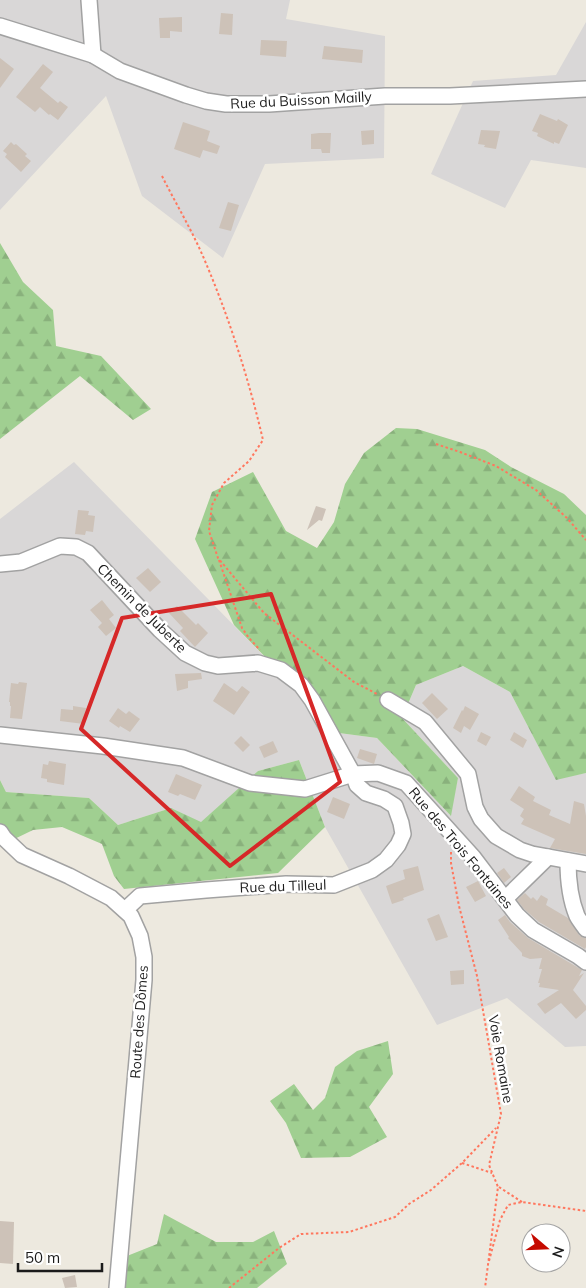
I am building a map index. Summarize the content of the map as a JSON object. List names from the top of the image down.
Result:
{
  "streets": {
    "street": [
      "Rue du Buisson Mailly",
      "Chemin de Juberte",
      "Rue des Trois Fontaines",
      "Rue du Tilleul",
      "Route des Dômes"
    ],
    "path": ["Voie Romaine"]
  },
  "crossings": [
    ["Chemin de Juberte", "Rue des Trois Fontaines"],
    ["Chemin de Juberte", "Rue du Tilleul"],
    ["Rue des Trois Fontaines", "Rue du Tilleul"],
    ["Rue des Trois Fontaines", "Voie Romaine"],
    ["Rue du Tilleul", "Route des Dômes"]
  ],
  "scale_bar": "50 m",
  "north": "right"
}
